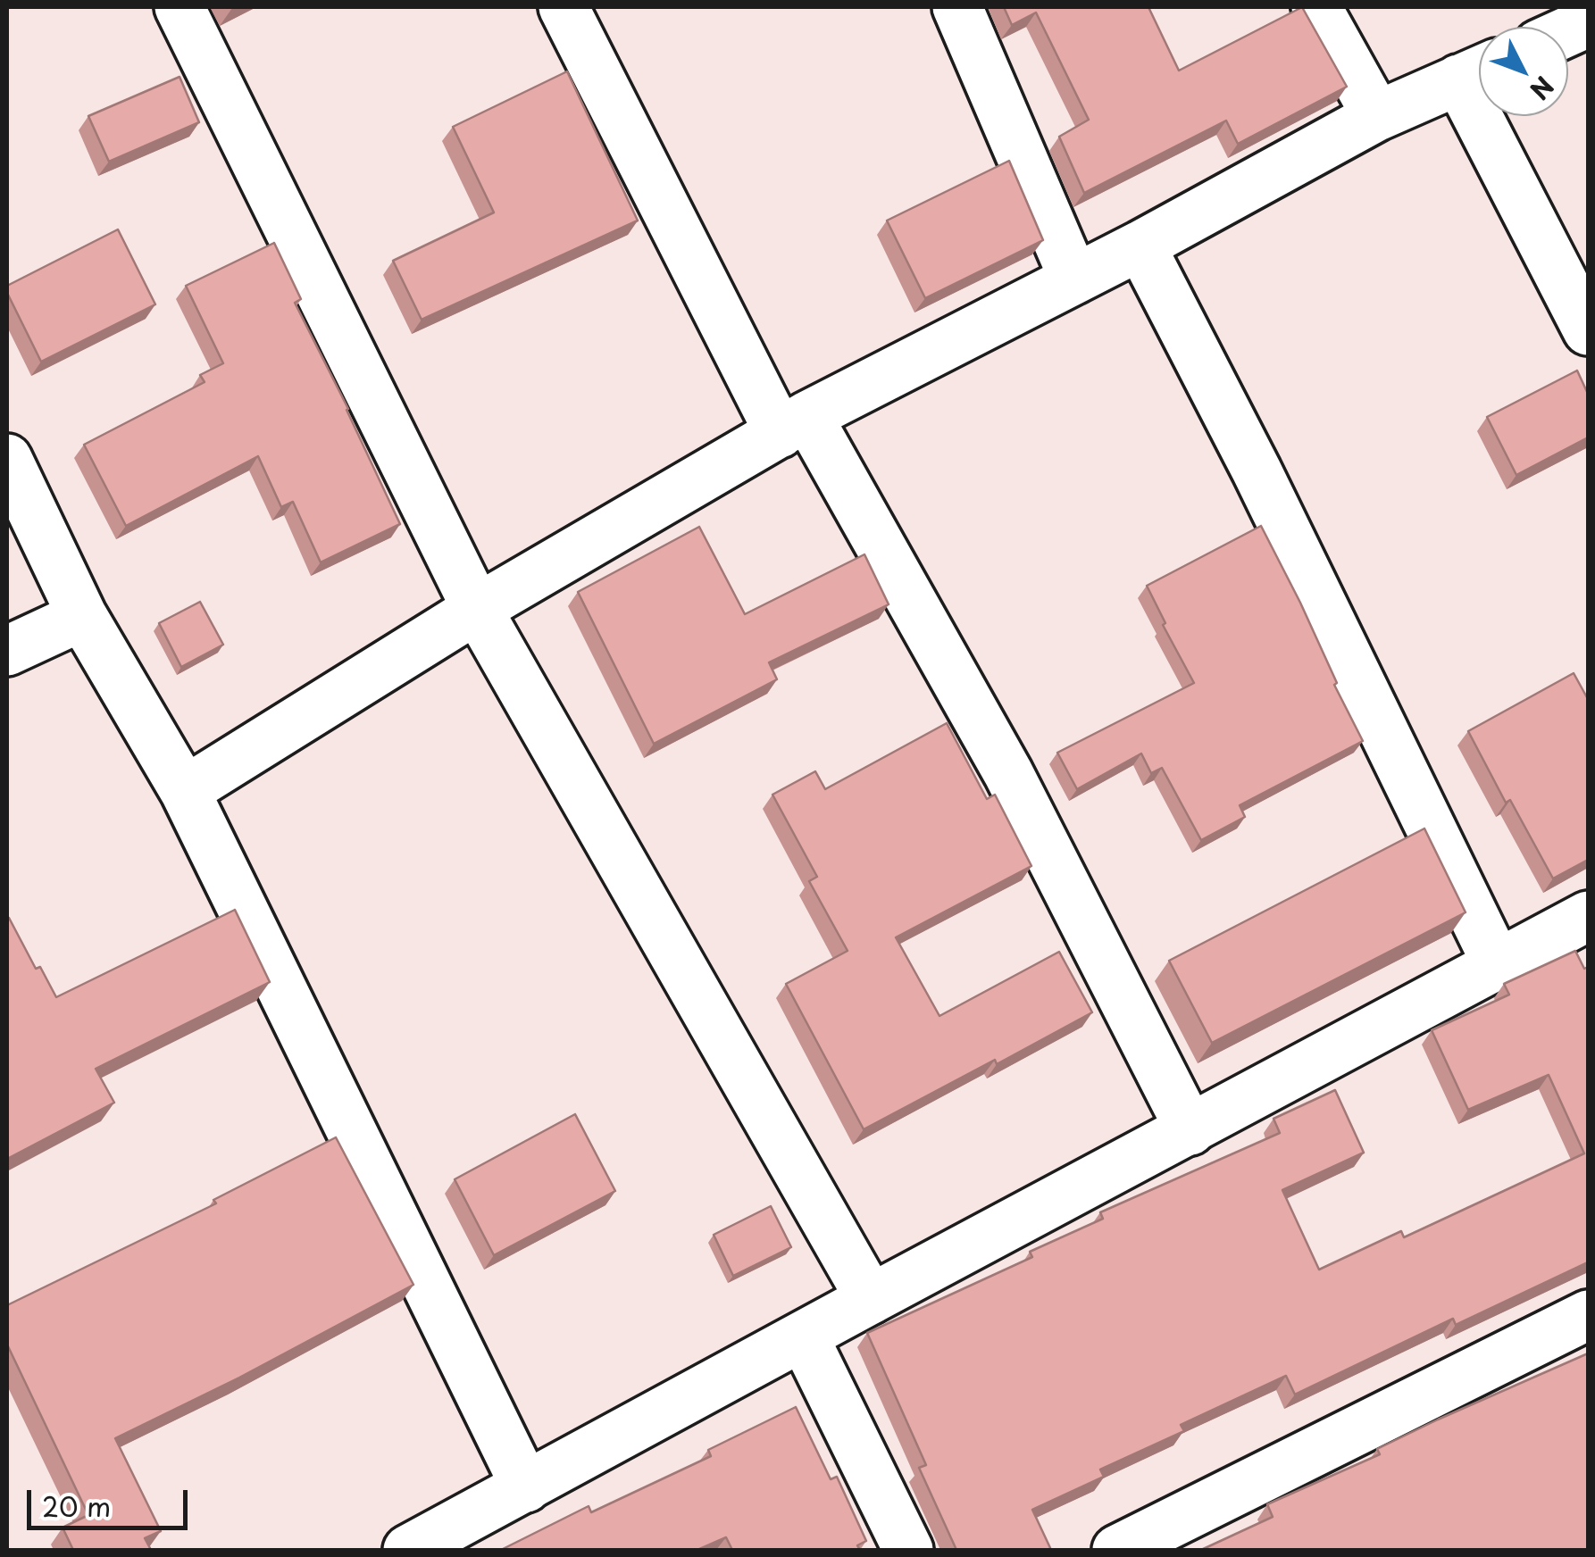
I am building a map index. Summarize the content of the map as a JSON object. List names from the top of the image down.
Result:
{
  "scale_bar": "20 m",
  "north": "bottom right"
}
